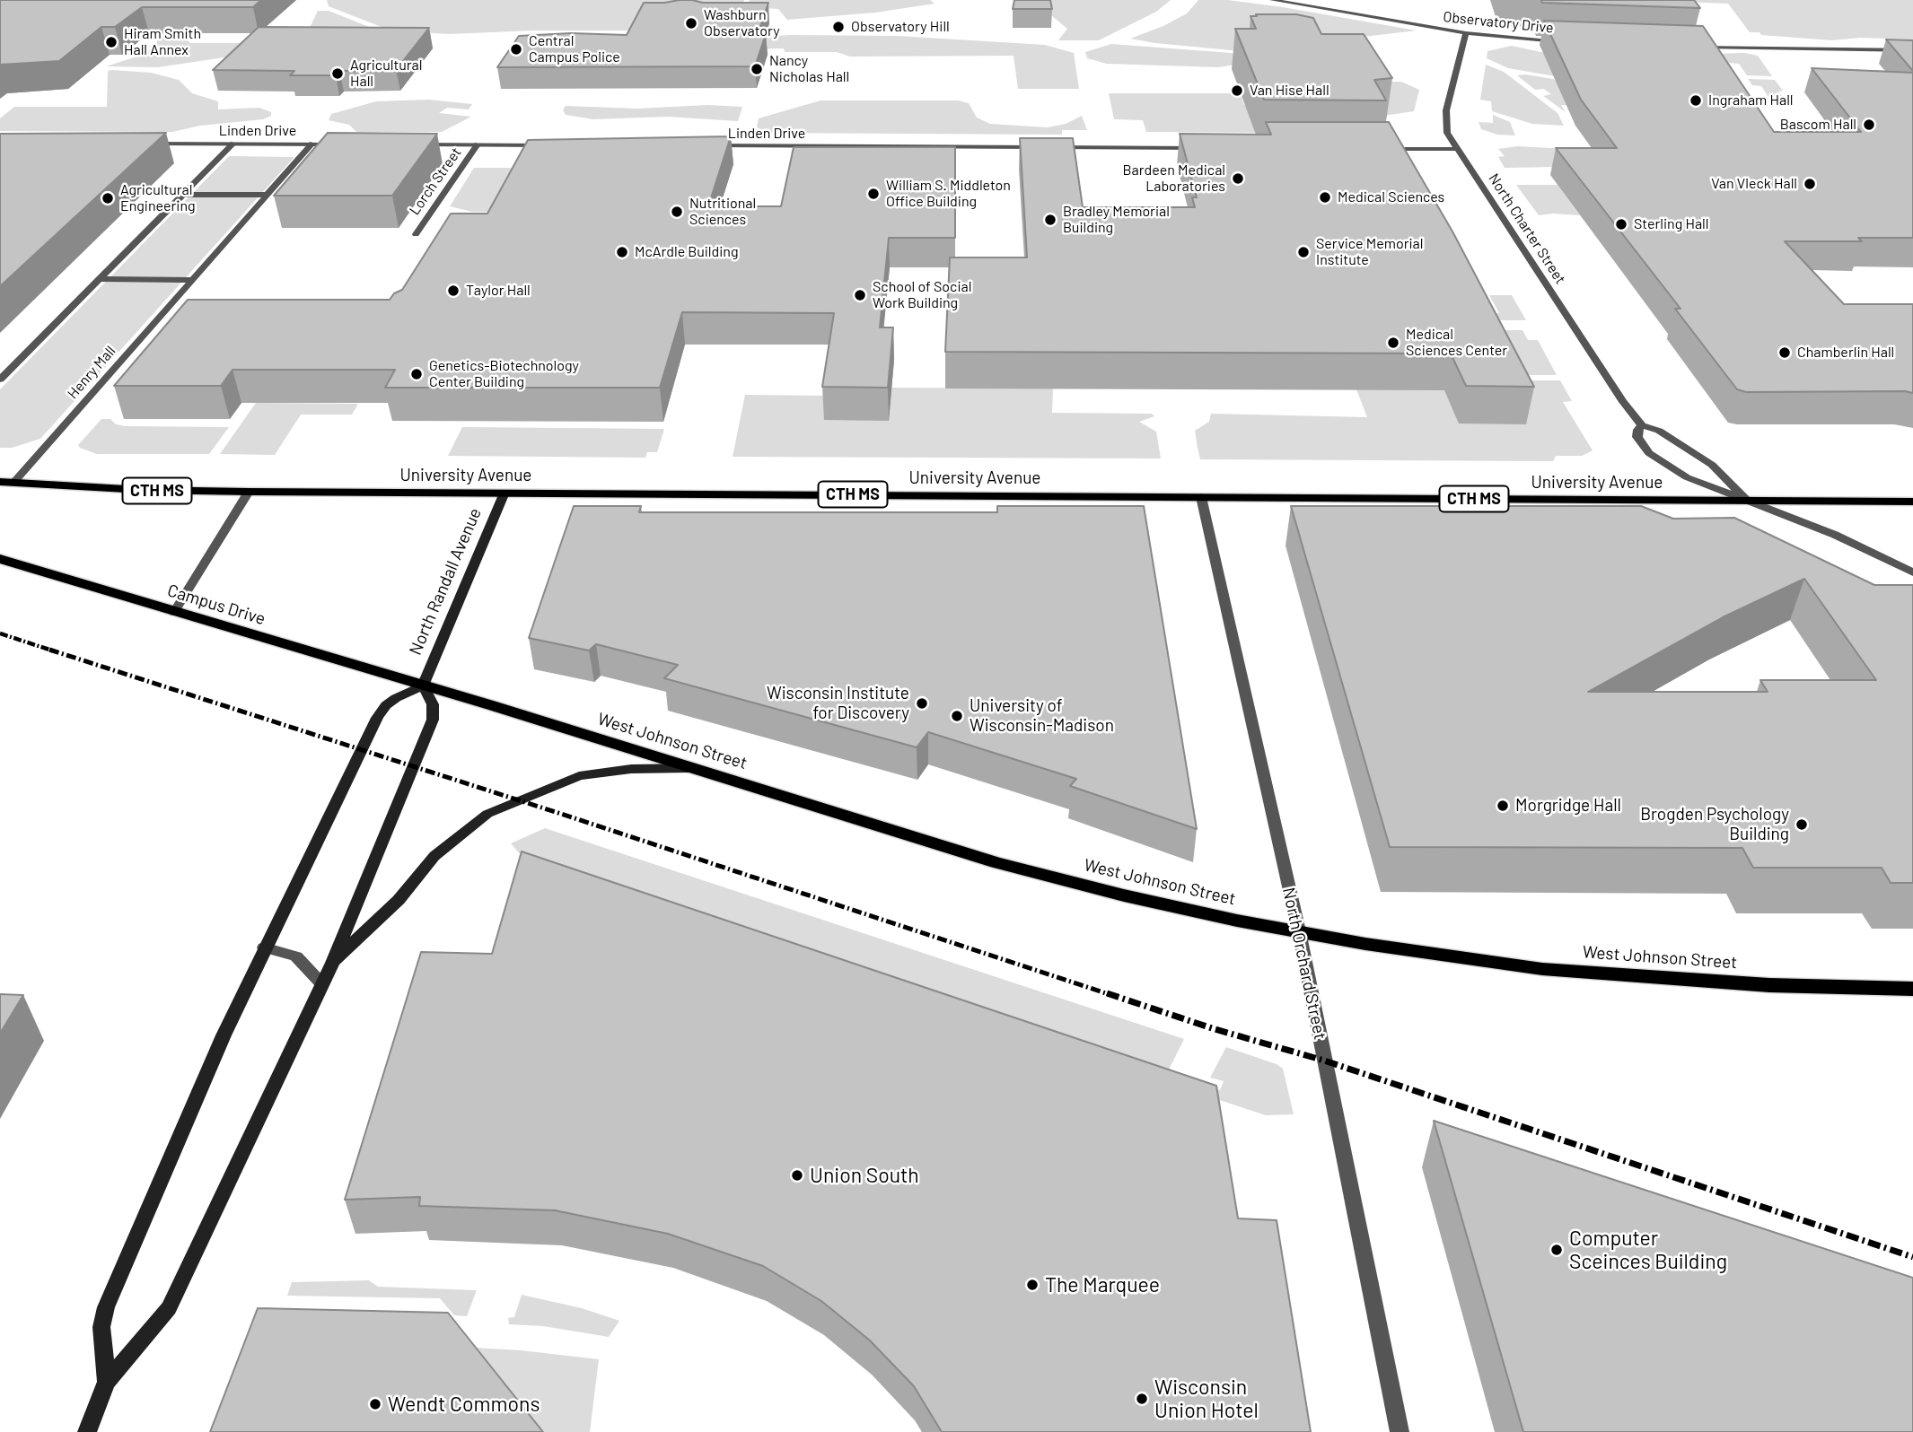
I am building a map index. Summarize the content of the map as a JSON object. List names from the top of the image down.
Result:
{
  "streets": {
    "main road": [
      "University Avenue",
      "CTH MS",
      "North Randall Avenue",
      "Campus Drive",
      "West Johnson Street"
    ],
    "street": [
      "Observatory Drive",
      "Linden Drive",
      "Lorch Street",
      "North Charter Street",
      "Henry Mall",
      "North Orchard Street"
    ]
  },
  "crossings": [
    ["Observatory Drive", "North Charter Street"],
    ["Linden Drive", "Henry Mall"],
    ["North Charter Street", "University Avenue"],
    ["Henry Mall", "University Avenue"],
    ["University Avenue", "North Randall Avenue"],
    ["University Avenue", "North Orchard Street"],
    ["North Randall Avenue", "Campus Drive"],
    ["North Randall Avenue", "West Johnson Street"],
    ["Campus Drive", "West Johnson Street"],
    ["West Johnson Street", "North Orchard Street"]
  ],
  "places": [
    "Washburn Observatory",
    "Observatory Hill",
    "Hiram Smith Hall Annex",
    "Central Campus Police",
    "Nancy Nicholas Hall",
    "Agricultural Hall",
    "Van Hise Hall",
    "Ingraham Hall",
    "Bascom Hall",
    "Bardeen Medical Laboratories",
    "Van Vleck Hall",
    "William S. Middleton Office Building",
    "Medical Sciences",
    "Agricultural Engineering",
    "Nutritional Sciences",
    "Bradley Memorial Building",
    "Sterling Hall",
    "McArdle Building",
    "Service Memorial Institute",
    "Taylor Hall",
    "School of Social Work Building",
    "Medical Sciences Center",
    "Chamberlin Hall",
    "Genetics-Biotechnology Center Building",
    "Wisconsin Institute for Discovery",
    "University of Wisconsin-Madison",
    "Morgridge Hall",
    "Brogden Psychology Building",
    "Union South",
    "Computer Sceinces Building",
    "The Marquee",
    "Wisconsin Union Hotel",
    "Wendt Commons"
  ]
}
